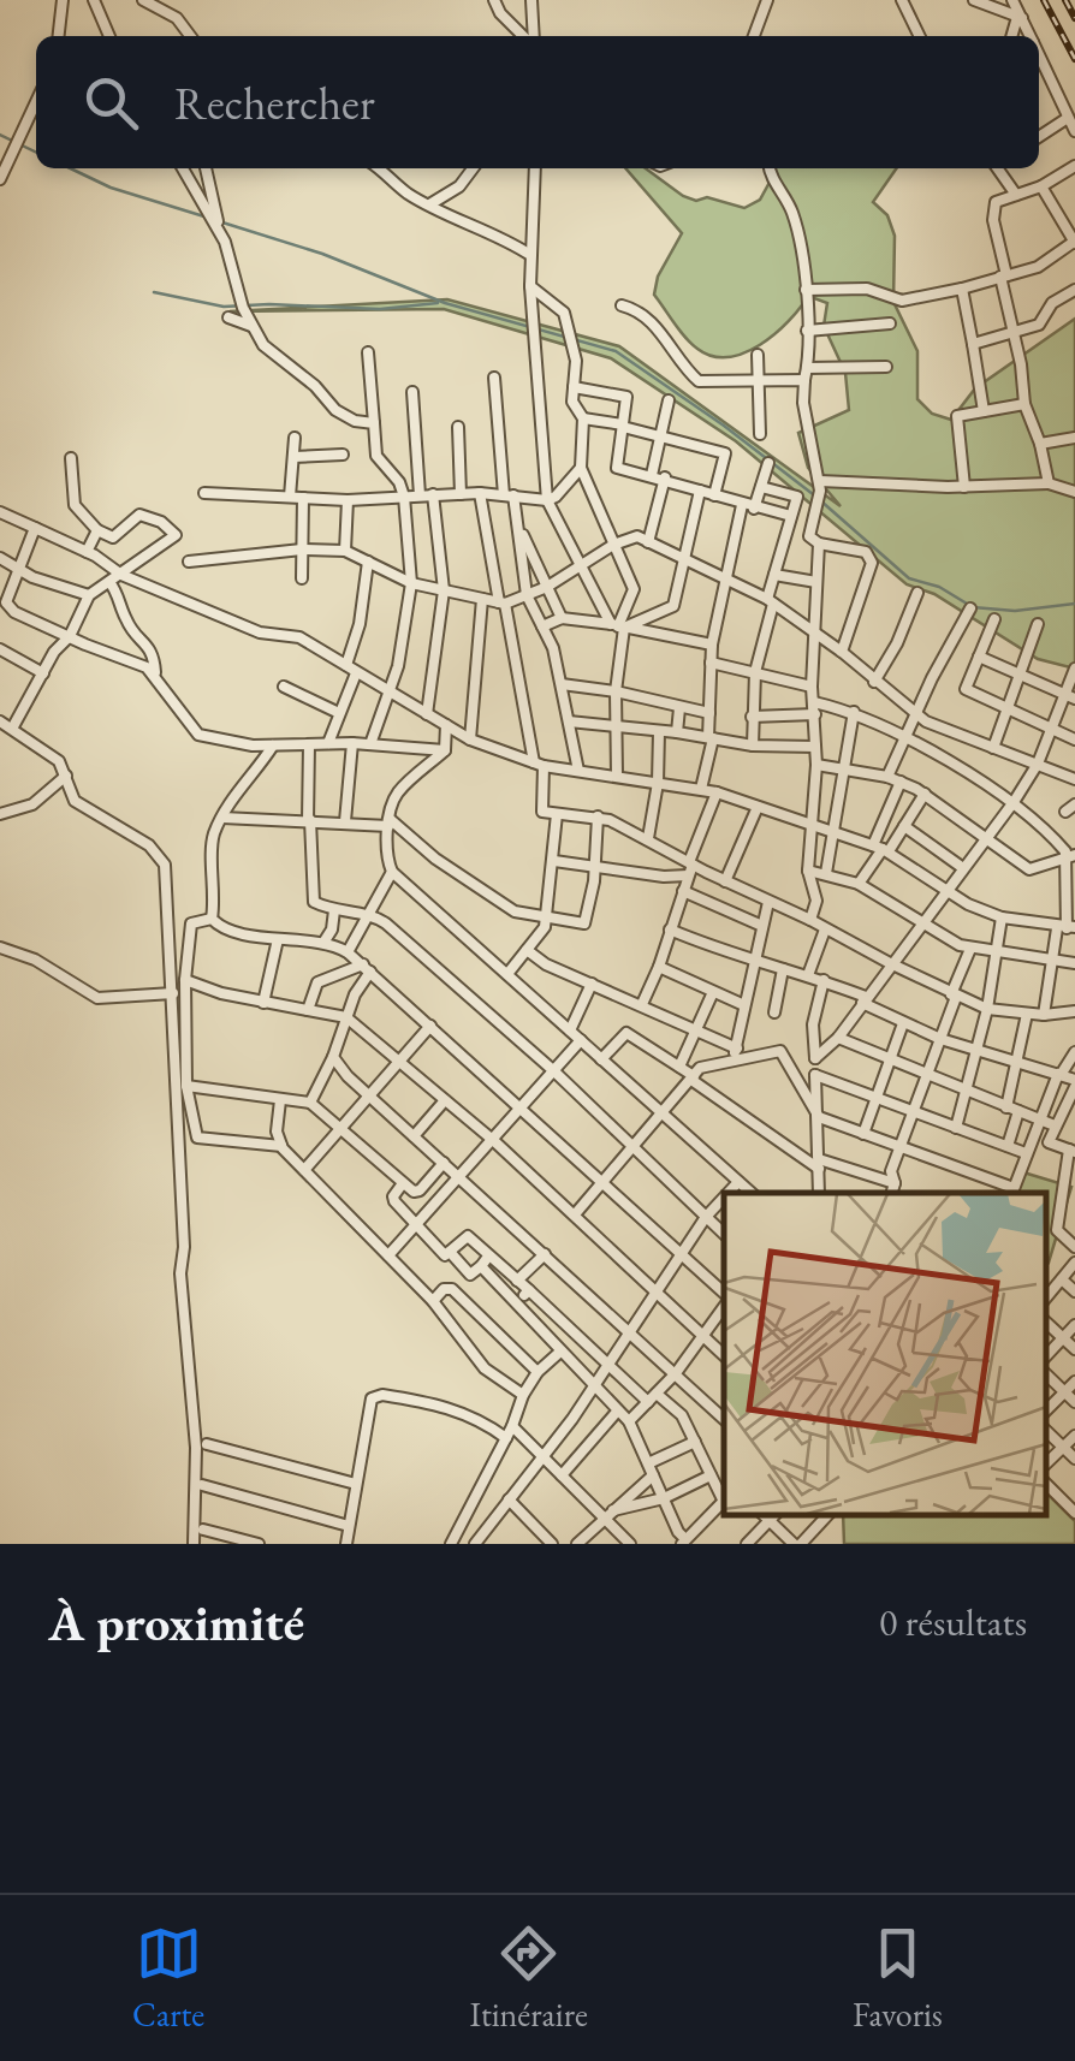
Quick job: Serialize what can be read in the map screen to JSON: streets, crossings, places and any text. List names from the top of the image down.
{
  "page": {
    "search": "Rechercher",
    "heading": ["À proximité", "0 résultats"],
    "nav": ["Carte", "Itinéraire", "Favoris"]
  }
}
